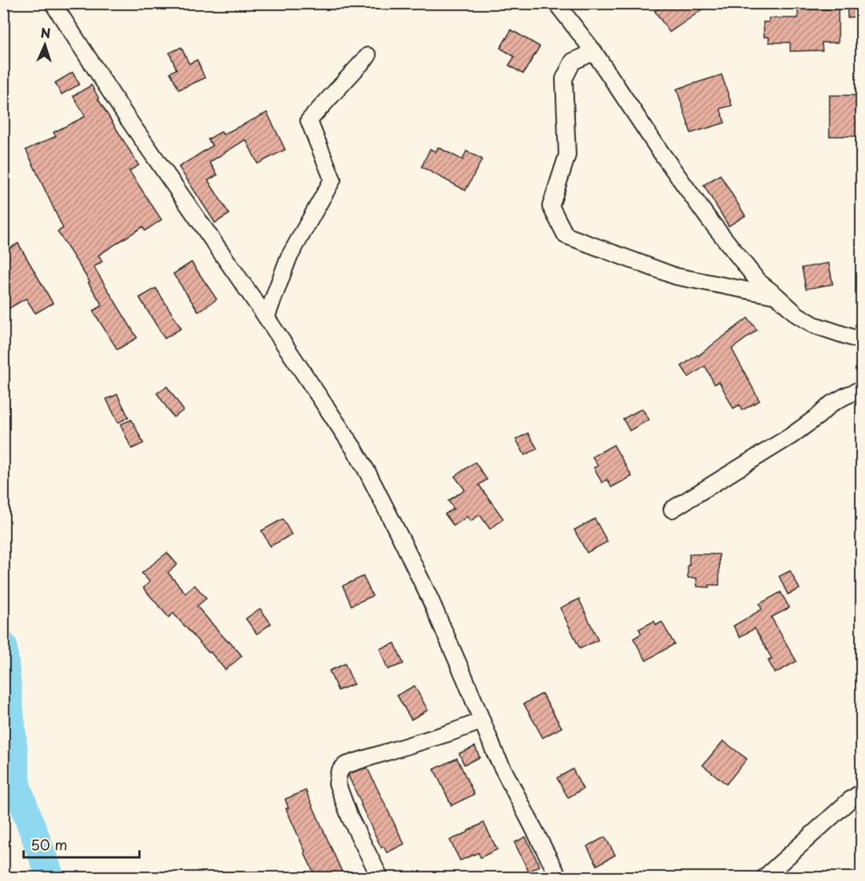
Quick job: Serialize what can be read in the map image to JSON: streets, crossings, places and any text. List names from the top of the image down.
{
  "scale_bar": "50 m",
  "north": "top"
}
